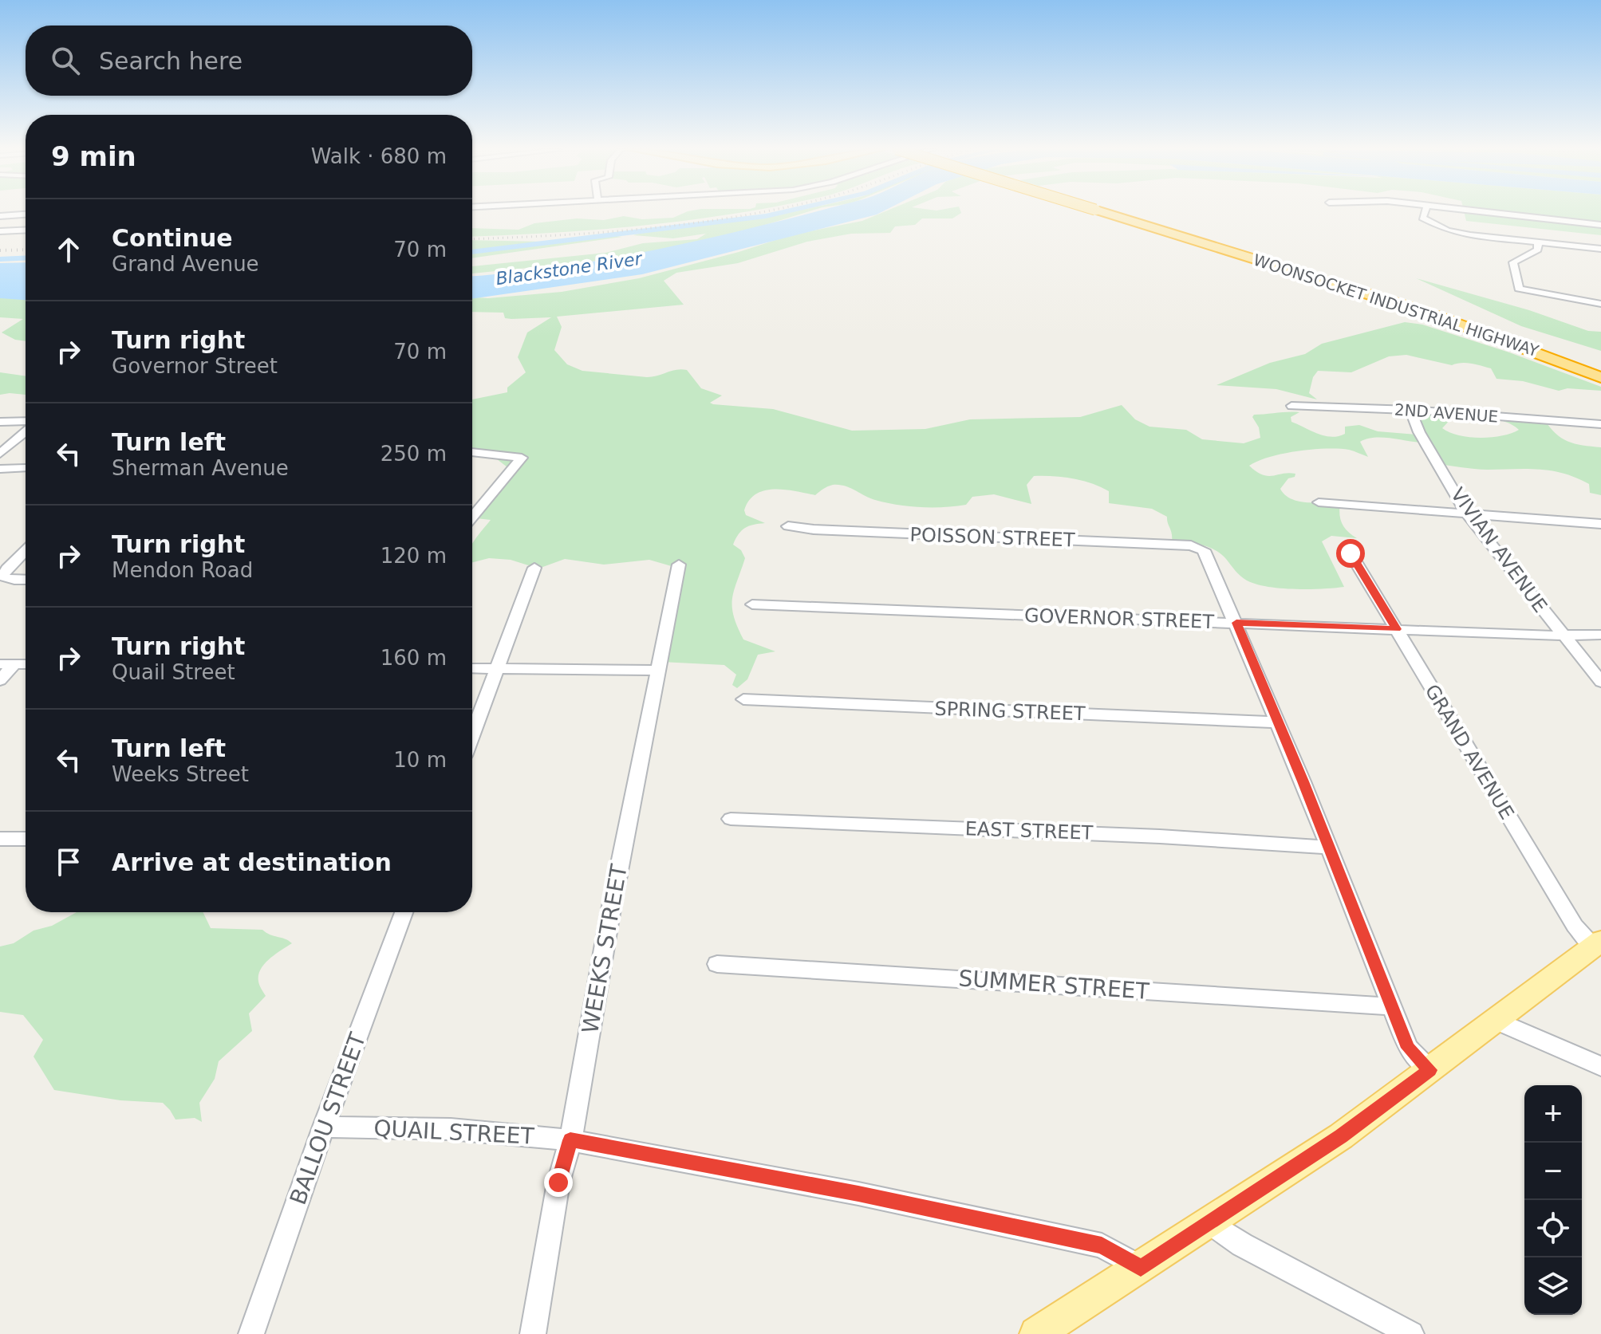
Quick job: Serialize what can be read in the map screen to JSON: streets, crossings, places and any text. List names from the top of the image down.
{
  "streets": {
    "highway": ["WOONSOCKET INDUSTRIAL HIGHWAY"],
    "street": [
      "2ND AVENUE",
      "POISSON STREET",
      "VIVIAN AVENUE",
      "GOVERNOR STREET",
      "SPRING STREET",
      "GRAND AVENUE",
      "EAST STREET",
      "WEEKS STREET",
      "SUMMER STREET",
      "BALLOU STREET",
      "QUAIL STREET"
    ]
  },
  "crossings": [
    ["2ND AVENUE", "VIVIAN AVENUE"],
    ["POISSON STREET", "GOVERNOR STREET"],
    ["VIVIAN AVENUE", "GOVERNOR STREET"],
    ["GOVERNOR STREET", "GRAND AVENUE"],
    ["WEEKS STREET", "QUAIL STREET"],
    ["BALLOU STREET", "QUAIL STREET"]
  ],
  "water": ["Blackstone River"],
  "page": {
    "search": "Search here",
    "heading": ["9 min", "Walk · 680 m"],
    "list": [
      ["Continue", "Grand Avenue", "70 m"],
      ["Turn right", "Governor Street", "70 m"],
      ["Turn left", "Sherman Avenue", "250 m"],
      ["Turn right", "Mendon Road", "120 m"],
      ["Turn right", "Quail Street", "160 m"],
      ["Turn left", "Weeks Street", "10 m"],
      "Arrive at destination"
    ],
    "map_buttons": ["+", "−"]
  }
}
